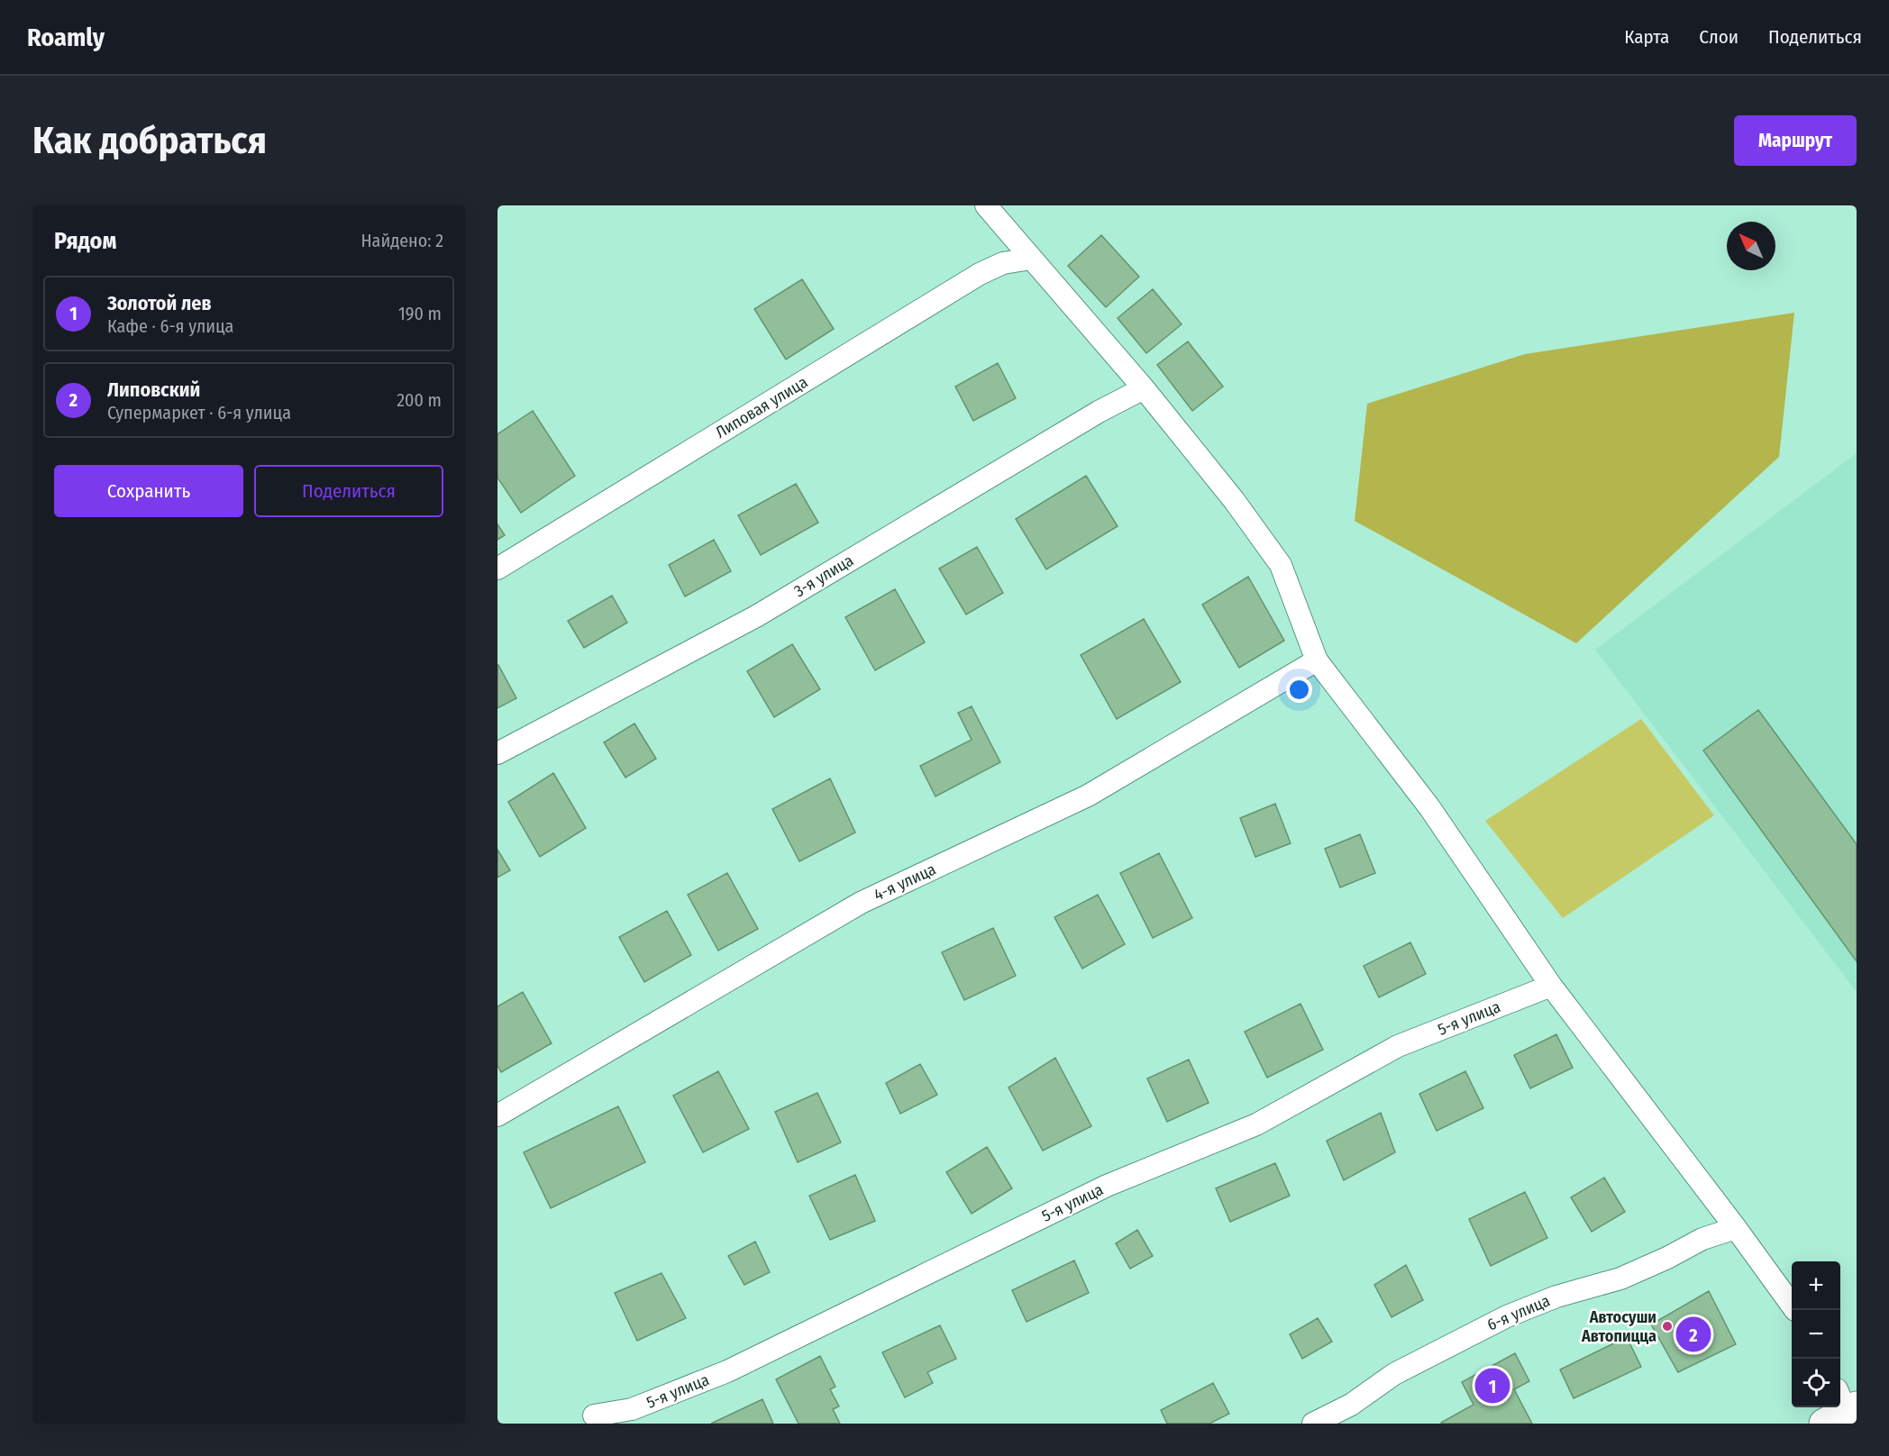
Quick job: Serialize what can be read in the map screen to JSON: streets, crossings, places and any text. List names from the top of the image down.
{
  "streets": {
    "street": [
      "Липовая улица",
      "3-я улица",
      "4-я улица",
      "5-я улица",
      "6-я улица"
    ]
  },
  "places": ["Автосуши Автопицца"],
  "north": "top left",
  "page": {
    "header": "Roamly",
    "nav": ["Карта", "Слои", "Поделиться"],
    "buttons": [
      "Маршрут",
      ["Сохранить", "Поделиться"]
    ],
    "title": "Как добраться",
    "heading": ["Рядом", "Найдено: 2"],
    "list": [
      {
        "mark": "1",
        "name": "Золотой лев",
        "note": "Кафе · 6-я улица",
        "value": "190 m"
      },
      {
        "mark": "2",
        "name": "Липовский",
        "note": "Супермаркет · 6-я улица",
        "value": "200 m"
      }
    ],
    "map_buttons": ["+", "−"],
    "pins": ["2", "1"]
  }
}
